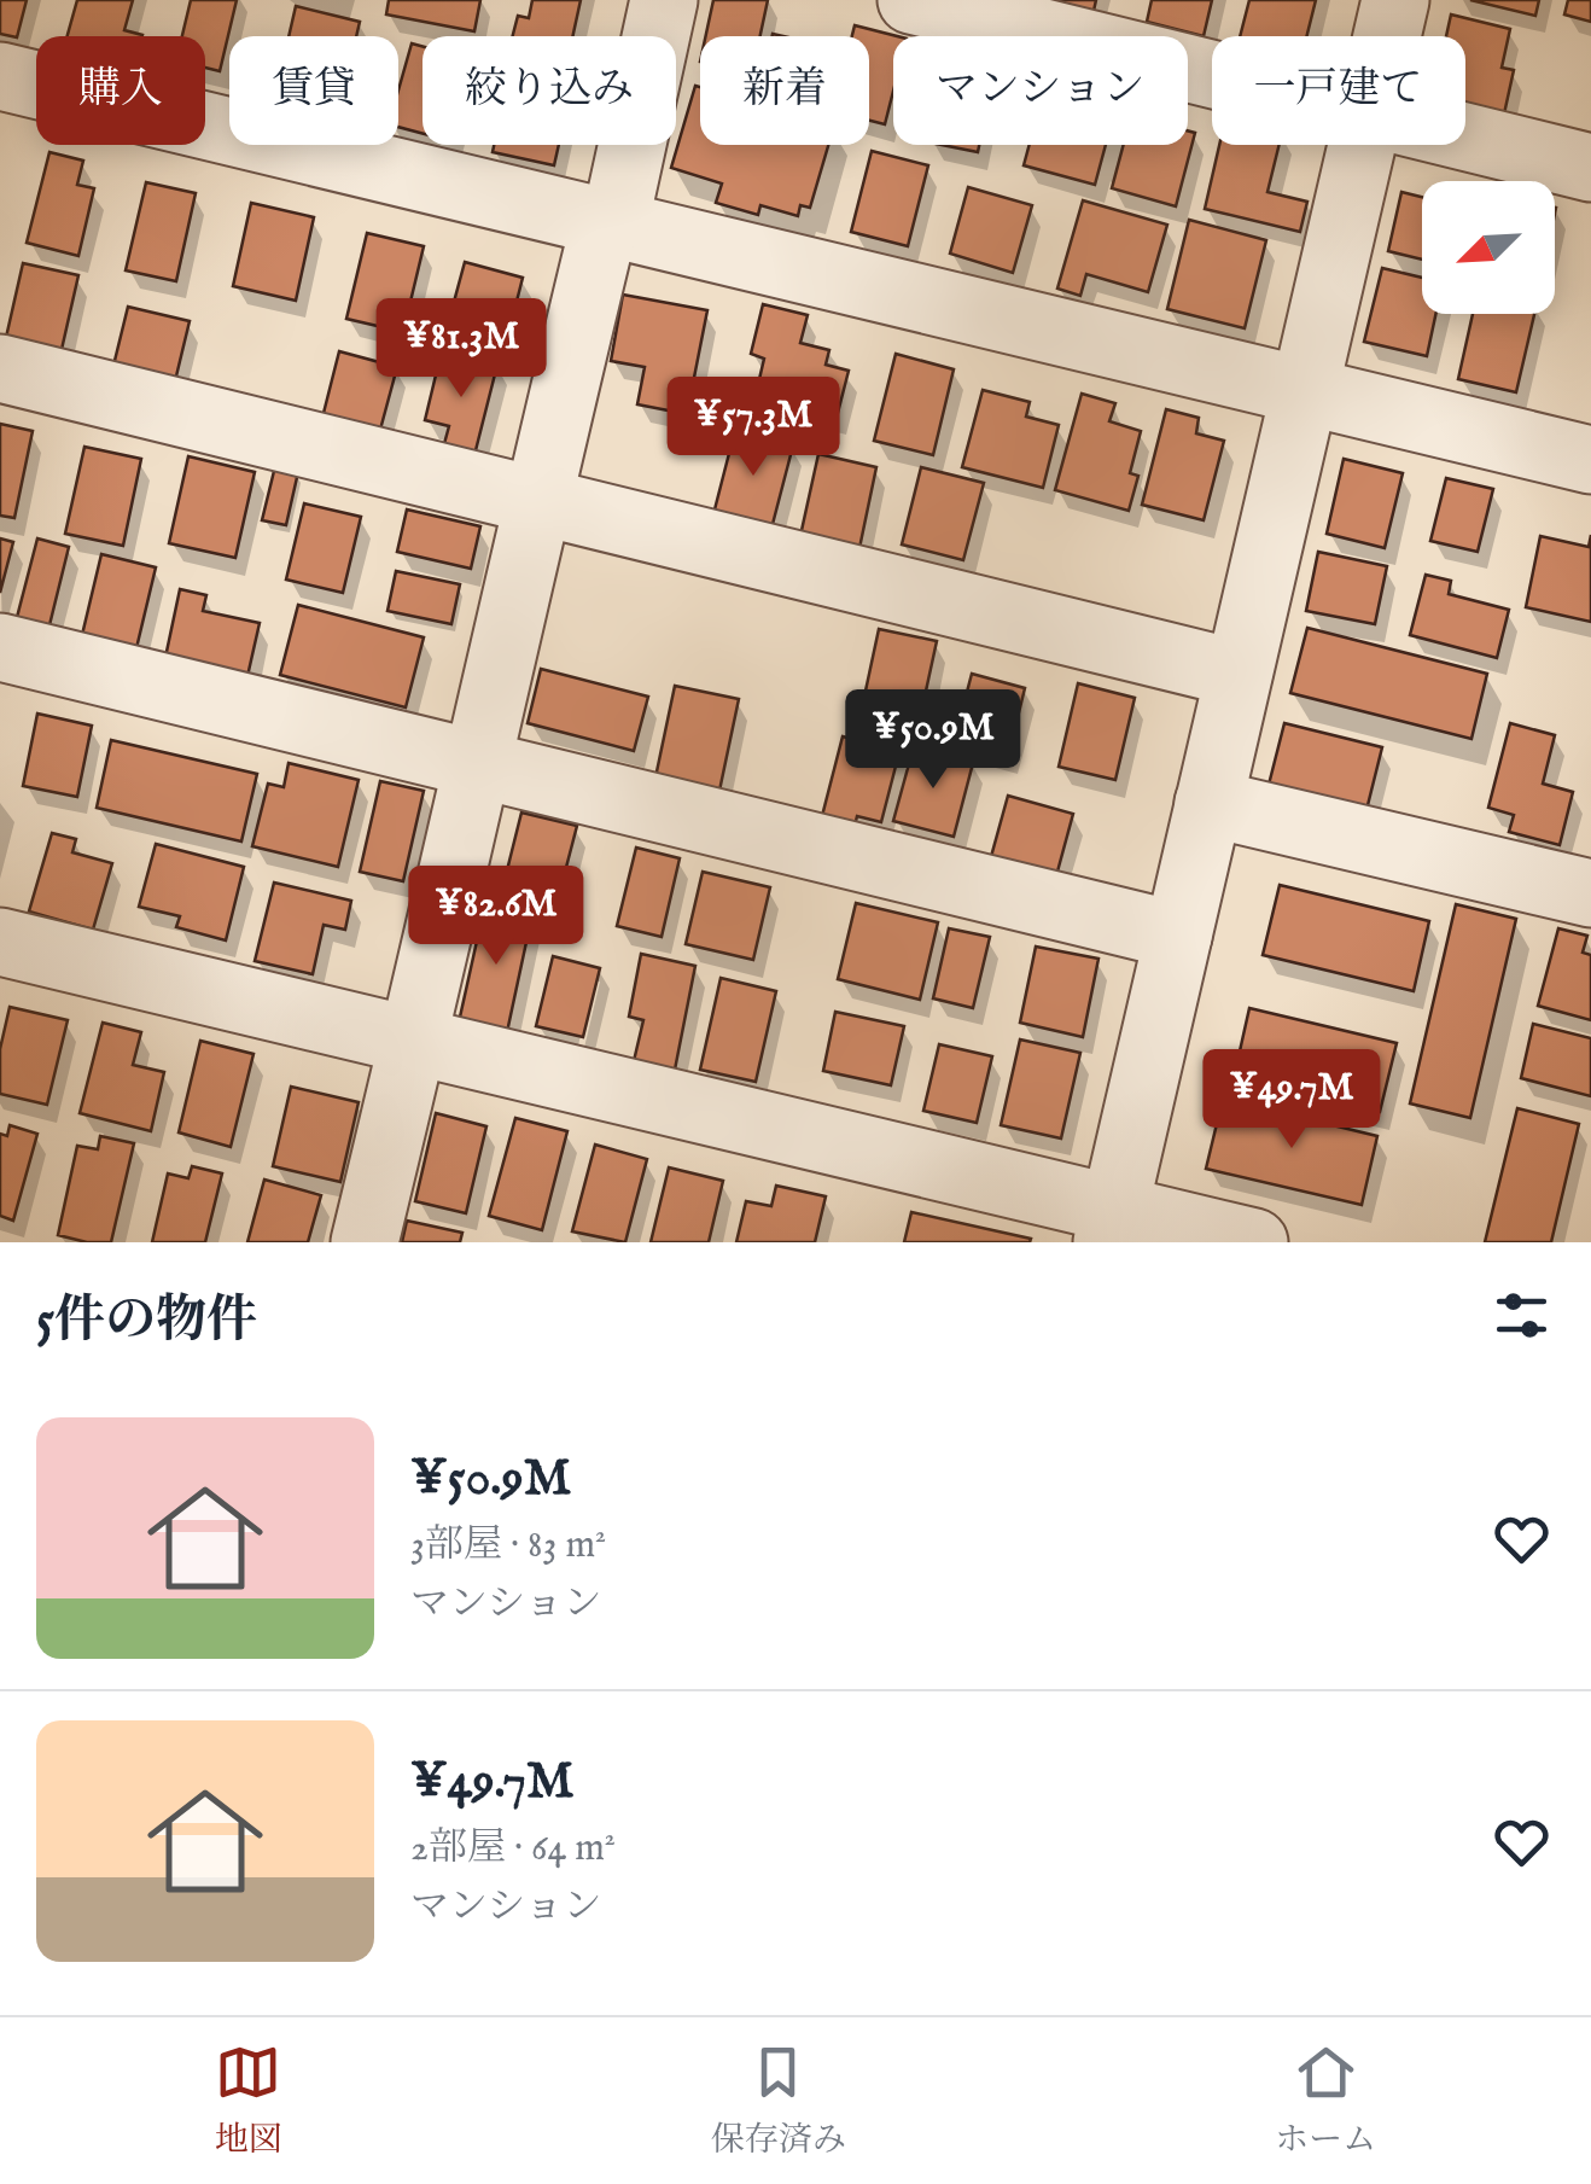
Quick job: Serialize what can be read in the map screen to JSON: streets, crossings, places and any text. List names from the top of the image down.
{
  "north": "bottom left",
  "page": {
    "chip": [
      "購入",
      "賃貸",
      "絞り込み",
      "新着",
      "マンション",
      "一戸建て"
    ],
    "price": [
      "¥81.3M",
      "¥57.3M",
      "¥50.9M",
      "¥82.6M",
      "¥49.7M"
    ],
    "heading": "5件の物件",
    "list": [
      {
        "name": "¥50.9M",
        "note": "3部屋 · 83 m² · マンション"
      },
      {
        "name": "¥49.7M",
        "note": "2部屋 · 64 m² · マンション"
      }
    ],
    "tabs": ["地図", "保存済み", "ホーム"]
  }
}
